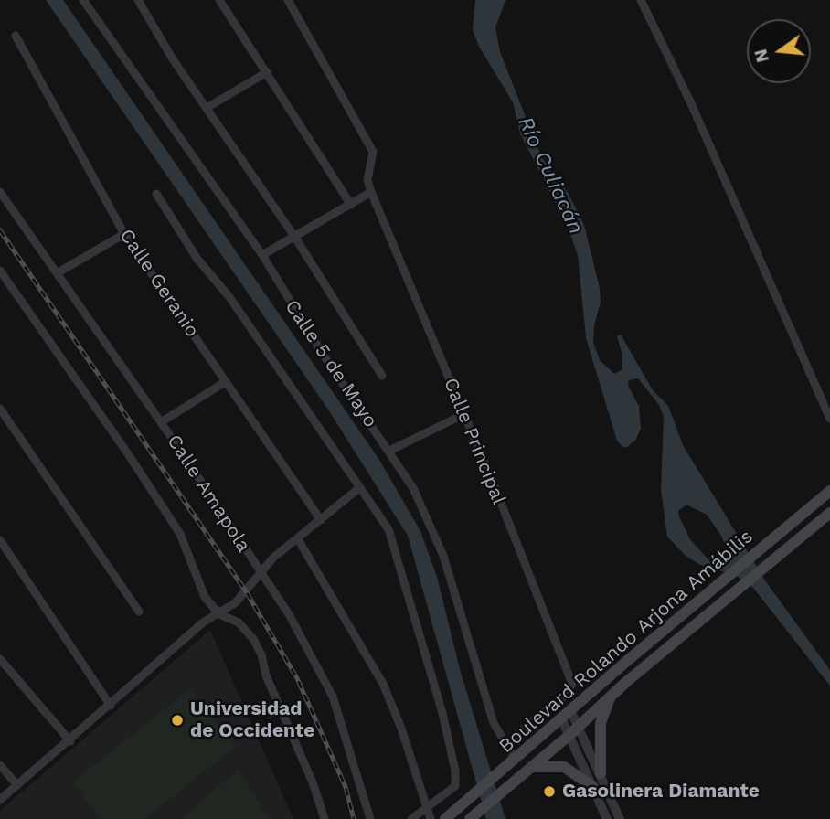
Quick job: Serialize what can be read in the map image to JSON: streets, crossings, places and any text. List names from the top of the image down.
{
  "streets": {
    "main road": ["Boulevard Rolando Arjona Amábilis"],
    "street": [
      "Calle Geranio",
      "Calle 5 de Mayo",
      "Calle Principal",
      "Calle Amapola"
    ]
  },
  "crossings": [
    ["Calle 5 de Mayo", "Calle Principal"],
    ["Calle 5 de Mayo", "Boulevard Rolando Arjona Amábilis"]
  ],
  "water": ["Río Culiacán"],
  "places": ["Universidad de Occidente", "Gasolinera Diamante"],
  "north": "left"
}
